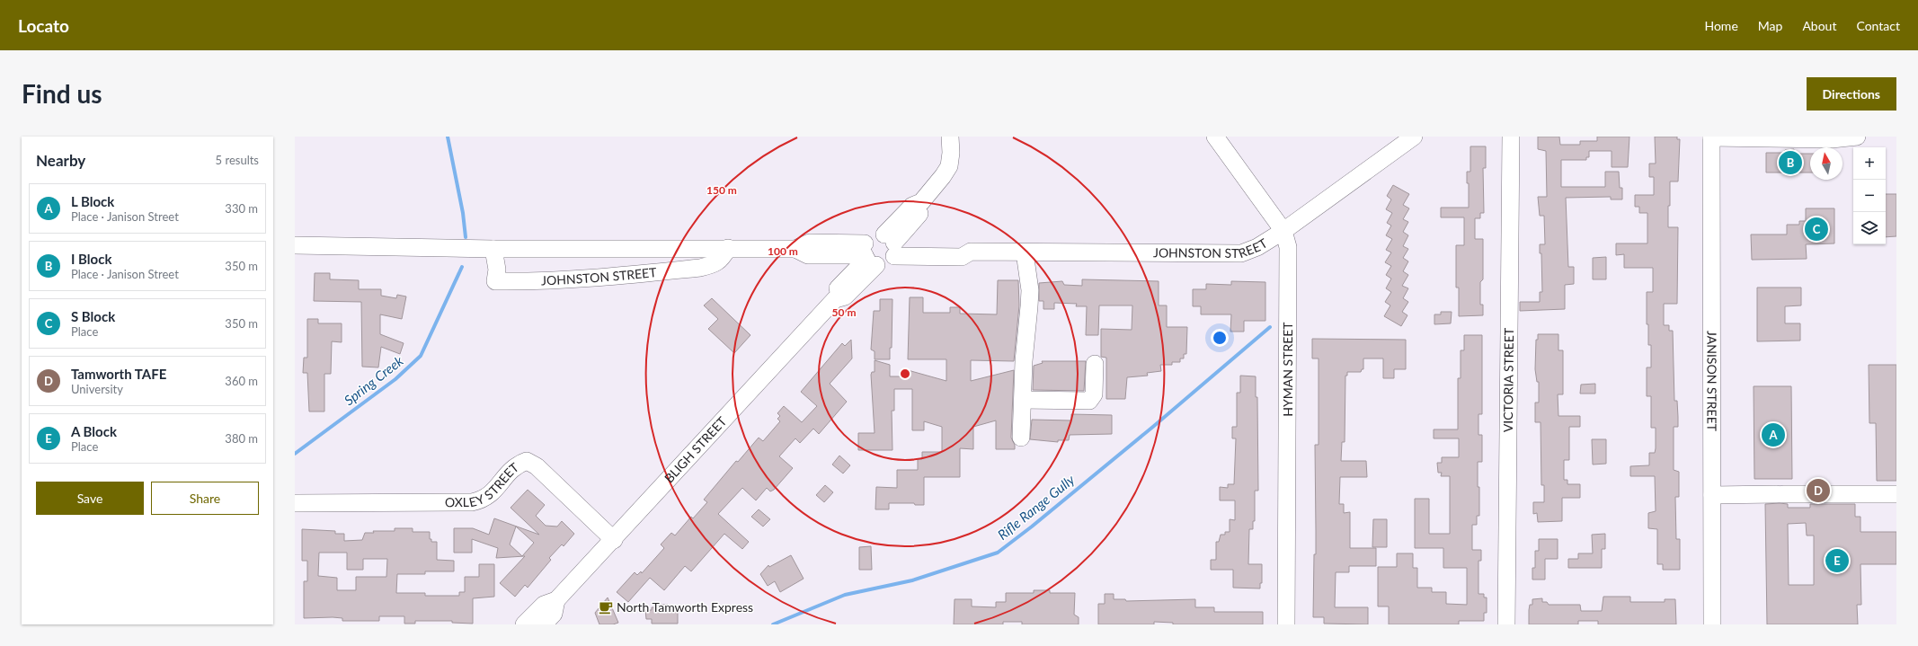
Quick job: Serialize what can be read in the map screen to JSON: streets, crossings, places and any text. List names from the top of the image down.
{
  "streets": {
    "street": [
      "JOHNSTON STREET",
      "HYMAN STREET",
      "VICTORIA STREET",
      "JANISON STREET",
      "BLIGH STREET",
      "OXLEY STREET"
    ]
  },
  "crossings": [
    ["JOHNSTON STREET", "HYMAN STREET"],
    ["JOHNSTON STREET", "BLIGH STREET"],
    ["BLIGH STREET", "OXLEY STREET"]
  ],
  "water": ["Spring Creek", "Rifle Range Gully"],
  "places": {
    "cafe": ["North Tamworth Express"]
  },
  "north": "top",
  "page": {
    "header": "Locato",
    "nav": [
      "Home",
      "Map",
      "About",
      "Contact"
    ],
    "buttons": [
      "Directions",
      ["Save", "Share"]
    ],
    "title": "Find us",
    "heading": ["Nearby", "5 results"],
    "map_buttons": ["+", "−"],
    "pins": [
      "B",
      "C",
      "A",
      "D",
      "E"
    ],
    "list": [
      {
        "mark": "A",
        "name": "L Block",
        "note": "Place · Janison Street",
        "value": "330 m"
      },
      {
        "mark": "B",
        "name": "I Block",
        "note": "Place · Janison Street",
        "value": "350 m"
      },
      {
        "mark": "C",
        "name": "S Block",
        "note": "Place",
        "value": "350 m"
      },
      {
        "mark": "D",
        "name": "Tamworth TAFE",
        "note": "University",
        "value": "360 m"
      },
      {
        "mark": "E",
        "name": "A Block",
        "note": "Place",
        "value": "380 m"
      }
    ]
  },
  "rings": ["150 m", "100 m", "50 m"]
}
